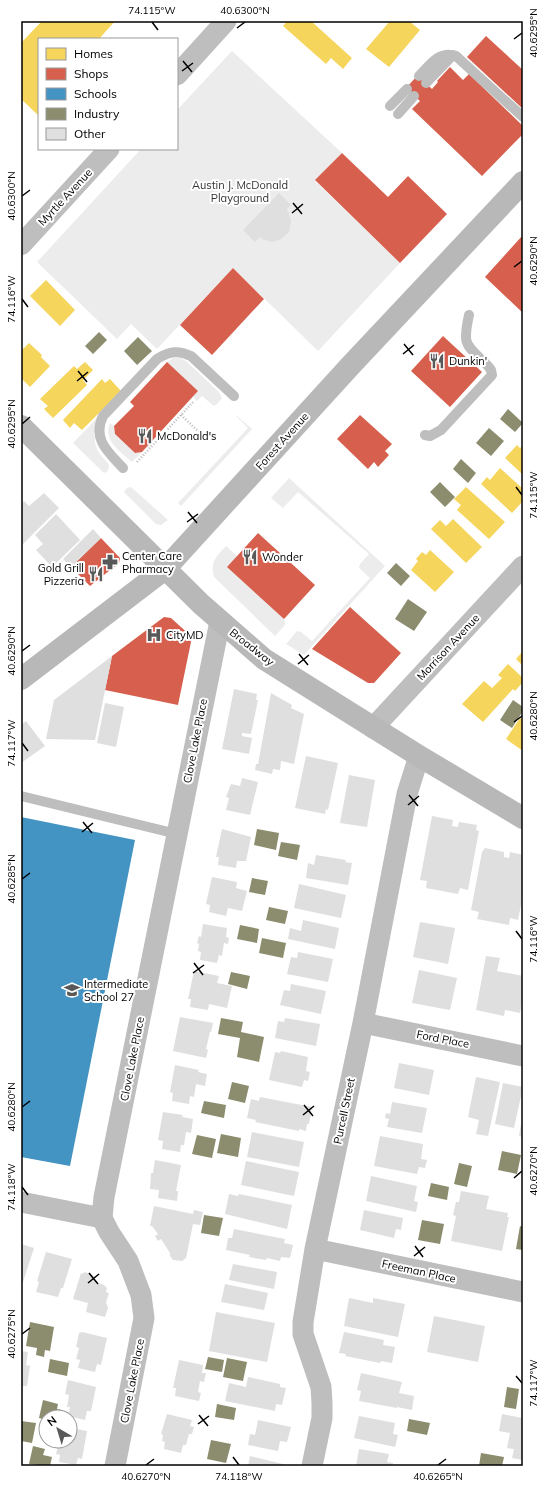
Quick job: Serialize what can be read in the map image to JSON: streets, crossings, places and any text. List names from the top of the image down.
{
  "streets": {
    "main road": ["Forest Avenue", "Broadway"],
    "street": [
      "Myrtle Avenue",
      "Morrison Avenue",
      "Clove Lake Place",
      "Ford Place",
      "Purcell Street",
      "Freeman Place"
    ]
  },
  "crossings": [
    ["Forest Avenue", "Broadway"],
    ["Broadway", "Morrison Avenue"],
    ["Broadway", "Clove Lake Place"],
    ["Broadway", "Purcell Street"],
    ["Ford Place", "Purcell Street"],
    ["Purcell Street", "Freeman Place"]
  ],
  "parks": ["Austin J. McDonald Playground"],
  "places": {
    "restaurant": [
      "Dunkin'",
      "McDonald's",
      "Wonder",
      "Gold Grill Pizzeria"
    ],
    "pharmacy": ["Center Care Pharmacy"],
    "hospital": ["CityMD"],
    "school or university": ["Intermediate School 27"]
  },
  "legend": [
    "Homes",
    "Shops",
    "Schools",
    "Industry",
    "Other"
  ],
  "north": "top left",
  "coordinates": [
    "74.115°W",
    "40.6300°N",
    "40.6295°N",
    "40.6290°N",
    "74.116°W",
    "40.6280°N",
    "74.117°W",
    "40.6285°N",
    "40.6270°N",
    "74.118°W",
    "40.6275°N",
    "40.6265°N"
  ]
}
